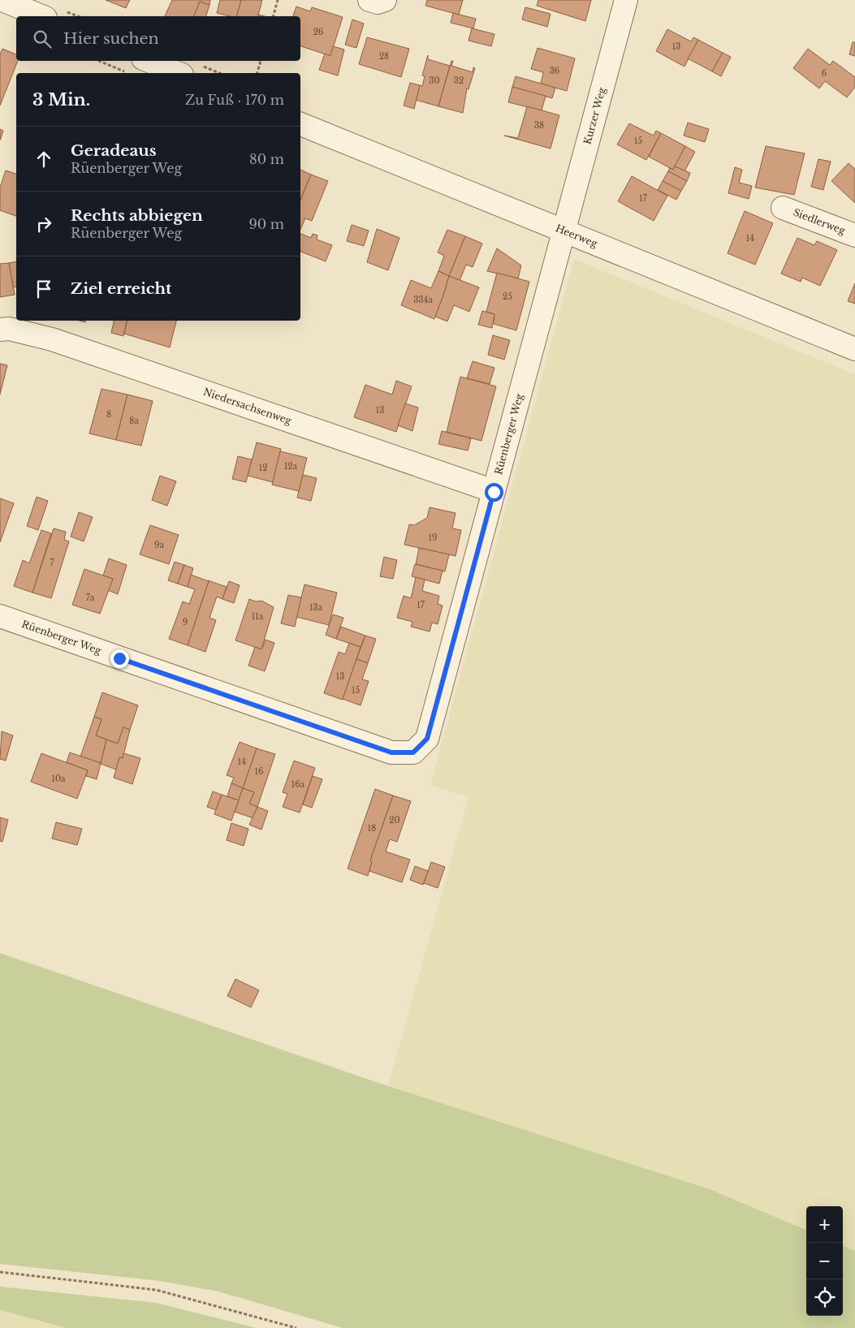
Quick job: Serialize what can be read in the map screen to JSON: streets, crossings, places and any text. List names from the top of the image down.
{
  "streets": {
    "street": [
      "Kurzer Weg",
      "Siedlerweg",
      "Heerweg",
      "Niedersachsenweg",
      "Rüenberger Weg"
    ]
  },
  "crossings": [
    ["Kurzer Weg", "Heerweg"],
    ["Kurzer Weg", "Rüenberger Weg"],
    ["Heerweg", "Rüenberger Weg"],
    ["Niedersachsenweg", "Rüenberger Weg"]
  ],
  "house_numbers": [
    "26",
    "13",
    "28",
    "36",
    "6",
    "30",
    "32",
    "38",
    "15",
    "17",
    "14",
    "25",
    "334a",
    "13",
    "8",
    "8a",
    "12a",
    "12",
    "19",
    "9a",
    "7",
    "7a",
    "17",
    "13a",
    "11a",
    "9",
    "13",
    "15",
    "14",
    "16",
    "10a",
    "16a",
    "20",
    "18"
  ],
  "page": {
    "search": "Hier suchen",
    "heading": ["3 Min.", "Zu Fuß · 170 m"],
    "list": [
      ["Geradeaus", "Rüenberger Weg", "80 m"],
      ["Rechts abbiegen", "Rüenberger Weg", "90 m"],
      "Ziel erreicht"
    ],
    "map_buttons": ["+", "−"]
  }
}
